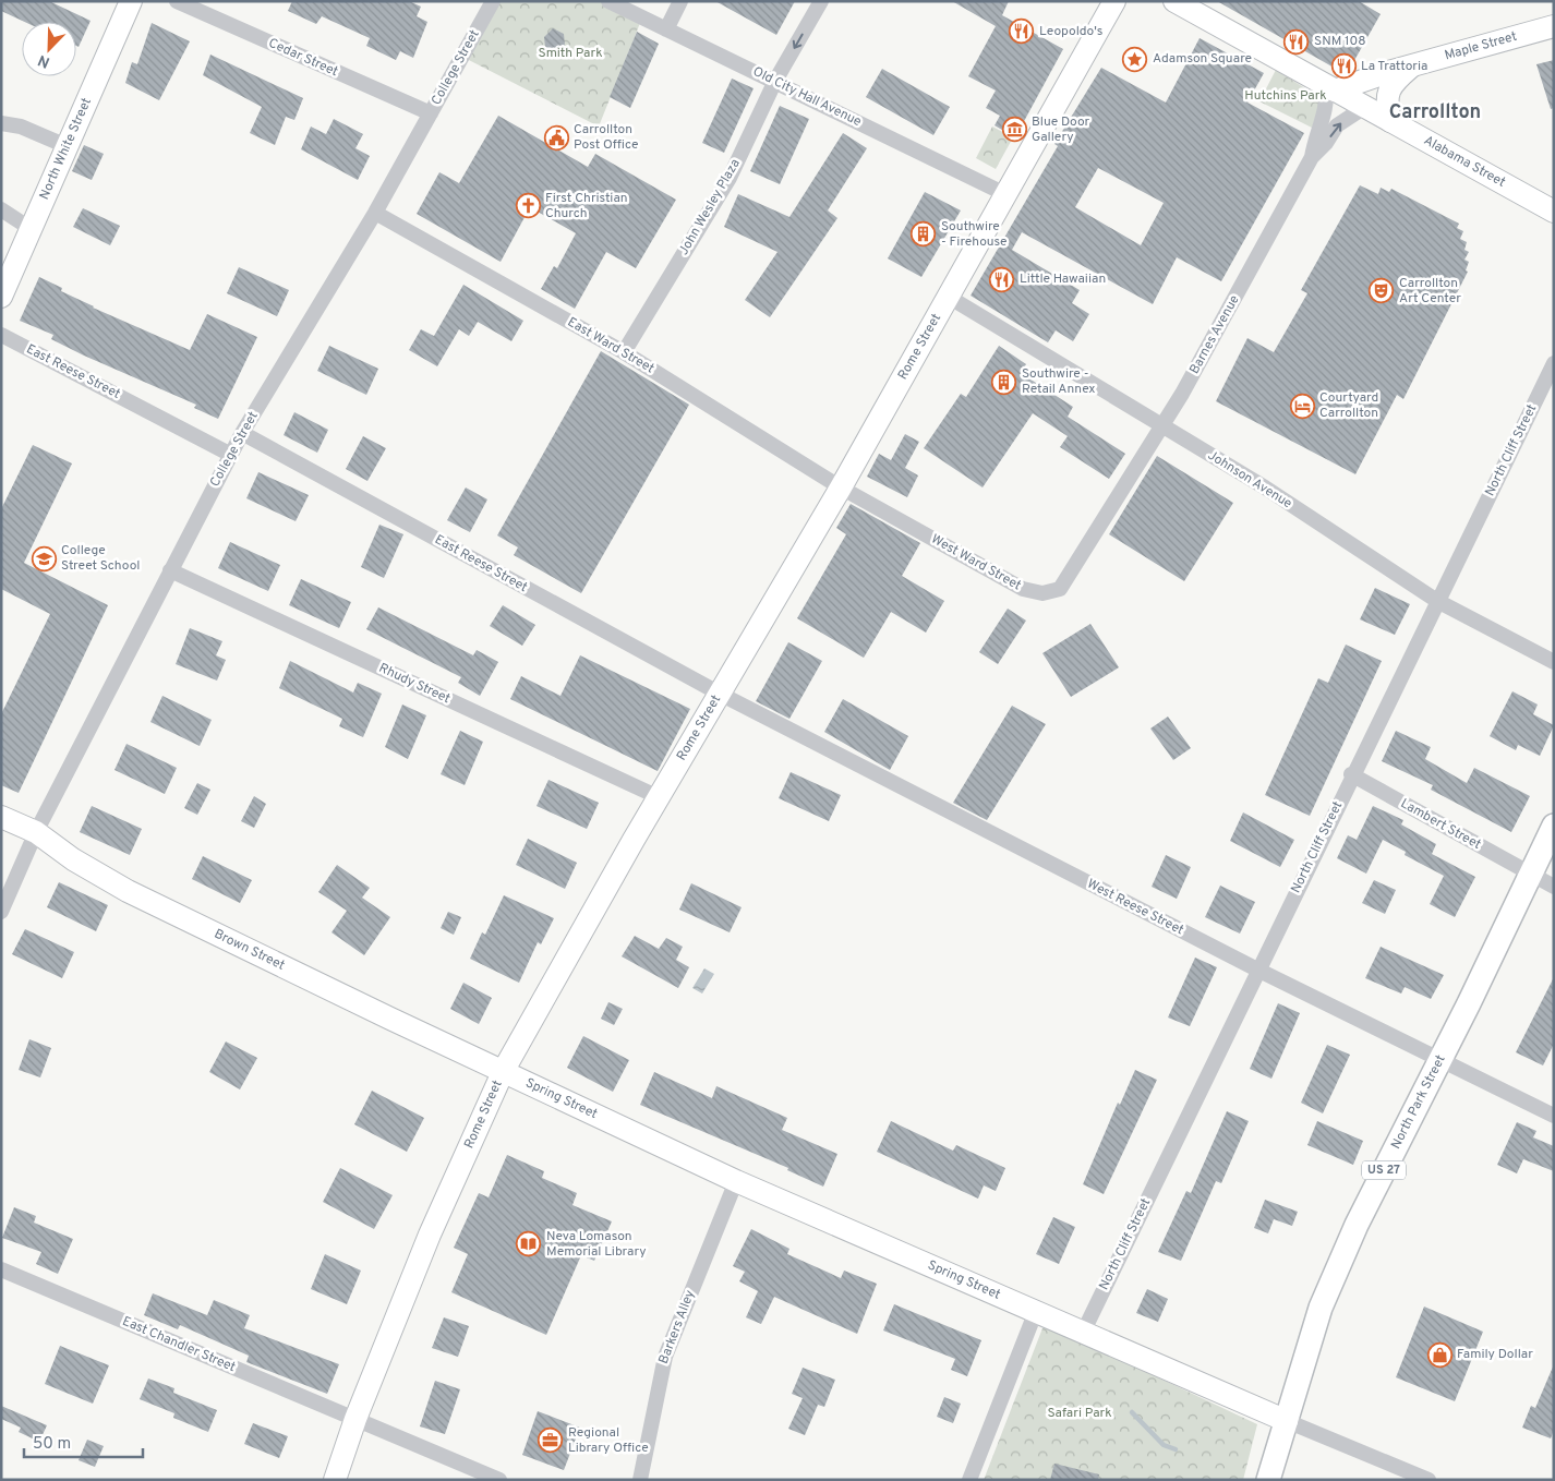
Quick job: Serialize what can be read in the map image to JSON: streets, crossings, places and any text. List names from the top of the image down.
{
  "streets": {
    "main road": ["North Park Street", "US 27"],
    "street": [
      "Maple Street",
      "Cedar Street",
      "College Street",
      "Old City Hall Avenue",
      "North White Street",
      "Alabama Street",
      "John Wesley Plaza",
      "Barnes Avenue",
      "East Ward Street",
      "Rome Street",
      "East Reese Street",
      "North Cliff Street",
      "Johnson Avenue",
      "West Ward Street",
      "Rhudy Street",
      "Lambert Street",
      "West Reese Street",
      "Brown Street",
      "Spring Street",
      "Barkers Alley",
      "East Chandler Street"
    ]
  },
  "crossings": [
    ["Maple Street", "Alabama Street"],
    ["Cedar Street", "College Street"],
    ["College Street", "East Ward Street"],
    ["College Street", "East Reese Street"],
    ["College Street", "Rhudy Street"],
    ["College Street", "Brown Street"],
    ["Old City Hall Avenue", "John Wesley Plaza"],
    ["Old City Hall Avenue", "Rome Street"],
    ["John Wesley Plaza", "East Ward Street"],
    ["Barnes Avenue", "Johnson Avenue"],
    ["Barnes Avenue", "West Ward Street"],
    ["East Ward Street", "Rome Street"],
    ["East Ward Street", "West Ward Street"],
    ["Rome Street", "East Reese Street"],
    ["Rome Street", "Johnson Avenue"],
    ["Rome Street", "West Ward Street"],
    ["Rome Street", "Rhudy Street"],
    ["Rome Street", "West Reese Street"],
    ["Rome Street", "Brown Street"],
    ["Rome Street", "Spring Street"],
    ["Rome Street", "East Chandler Street"],
    ["East Reese Street", "West Reese Street"],
    ["North Cliff Street", "Johnson Avenue"],
    ["North Cliff Street", "Lambert Street"],
    ["North Cliff Street", "West Reese Street"],
    ["North Cliff Street", "Spring Street"],
    ["Lambert Street", "North Park Street"],
    ["West Reese Street", "North Park Street"],
    ["Brown Street", "Spring Street"],
    ["Spring Street", "North Park Street"],
    ["Spring Street", "Barkers Alley"]
  ],
  "districts": ["Carrollton"],
  "parks": ["Smith Park", "Hutchins Park", "Safari Park"],
  "places": {
    "restaurant": [
      "Leopoldo's",
      "SNM 108",
      "La Trattoria",
      "Little Hawaiian"
    ],
    "place": ["Adamson Square"],
    "museum": ["Blue Door Gallery"],
    "public building": ["Carrollton Post Office"],
    "church": ["First Christian Church"],
    "building": ["Southwire - Firehouse", "Southwire - Retail Annex"],
    "theatre": ["Carrollton Art Center"],
    "hotel": ["Courtyard Carrollton"],
    "school or university": ["College Street School"],
    "library": ["Neva Lomason Memorial Library"],
    "shop": ["Family Dollar"],
    "office": ["Regional Library Office"]
  },
  "scale_bar": "50 m",
  "north": "bottom left"
}
